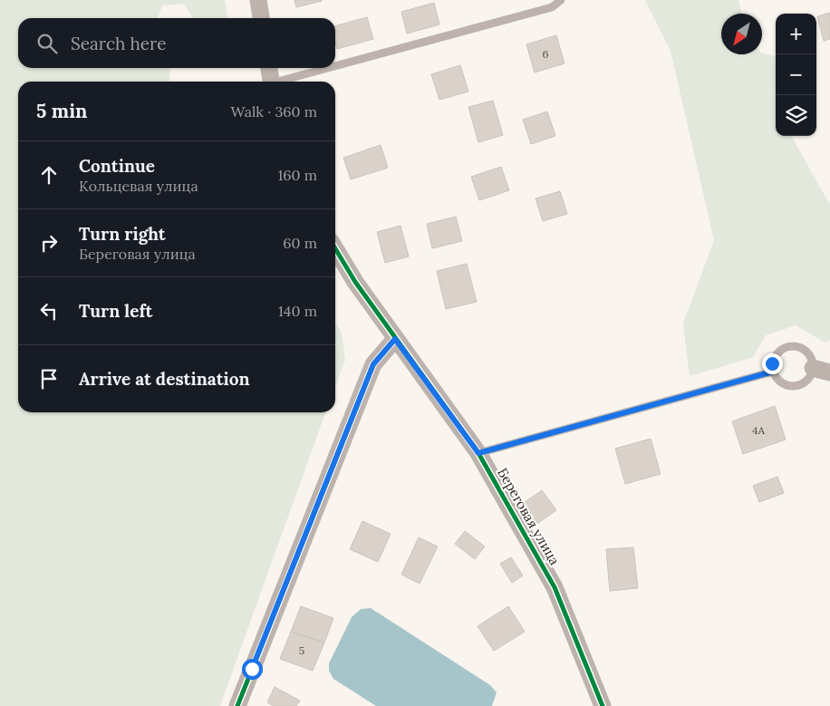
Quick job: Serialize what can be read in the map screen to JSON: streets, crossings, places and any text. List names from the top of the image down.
{
  "streets": {
    "street": ["Береговая улица"]
  },
  "house_numbers": ["6", "4А", "5"],
  "north": "bottom left",
  "page": {
    "map_buttons": ["+", "−"],
    "search": "Search here",
    "heading": ["5 min", "Walk · 360 m"],
    "list": [
      ["Continue", "Кольцевая улица", "160 m"],
      ["Turn right", "Береговая улица", "60 m"],
      ["Turn left", "140 m"],
      "Arrive at destination"
    ]
  }
}
